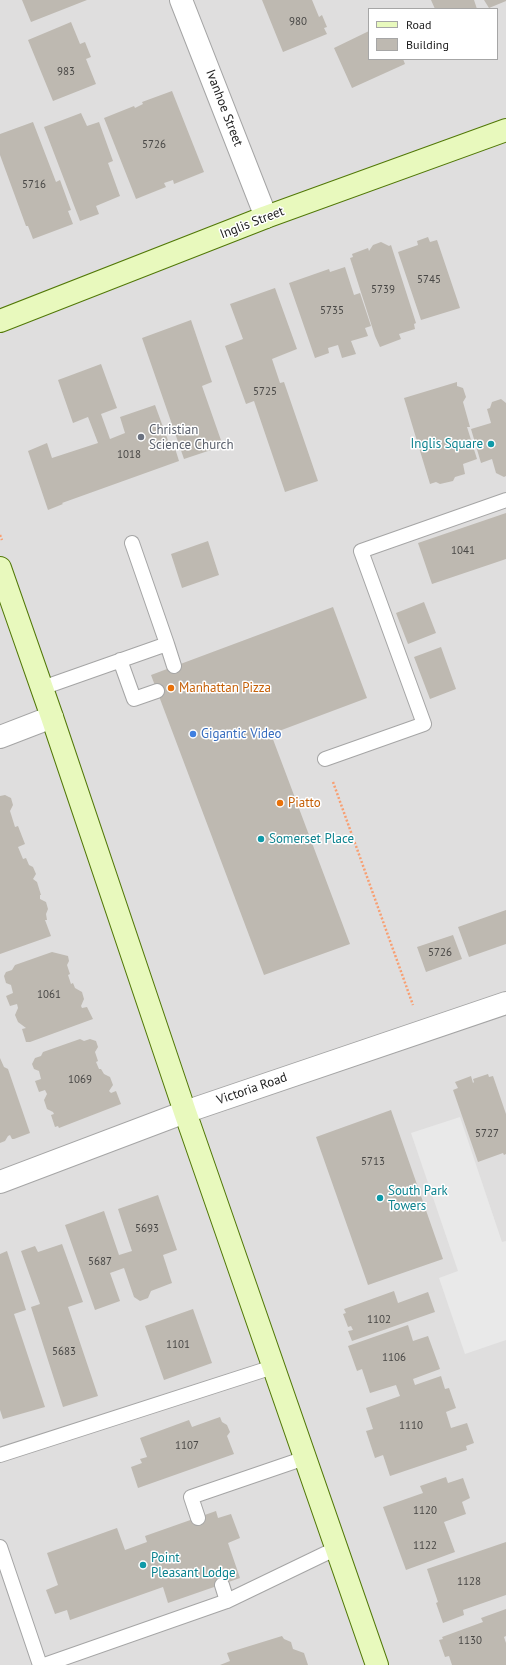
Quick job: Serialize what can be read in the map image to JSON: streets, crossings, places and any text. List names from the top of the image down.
{
  "streets": {
    "street": ["Ivanhoe Street", "Inglis Street", "Victoria Road"]
  },
  "crossings": [
    ["Ivanhoe Street", "Inglis Street"]
  ],
  "places": [
    "Christian Science Church",
    "Inglis Square",
    "Manhattan Pizza",
    "Gigantic Video",
    "Piatto",
    "Somerset Place",
    "South Park Towers",
    "Point Pleasant Lodge"
  ],
  "house_numbers": [
    "980",
    "983",
    "5726",
    "5716",
    "5745",
    "5739",
    "5735",
    "5725",
    "1018",
    "1041",
    "5726",
    "1061",
    "1069",
    "5727",
    "5713",
    "5693",
    "5687",
    "1102",
    "1101",
    "5683",
    "1106",
    "1110",
    "1107",
    "1120",
    "1122",
    "1128",
    "1130"
  ],
  "legend": ["Road", "Building"]
}
